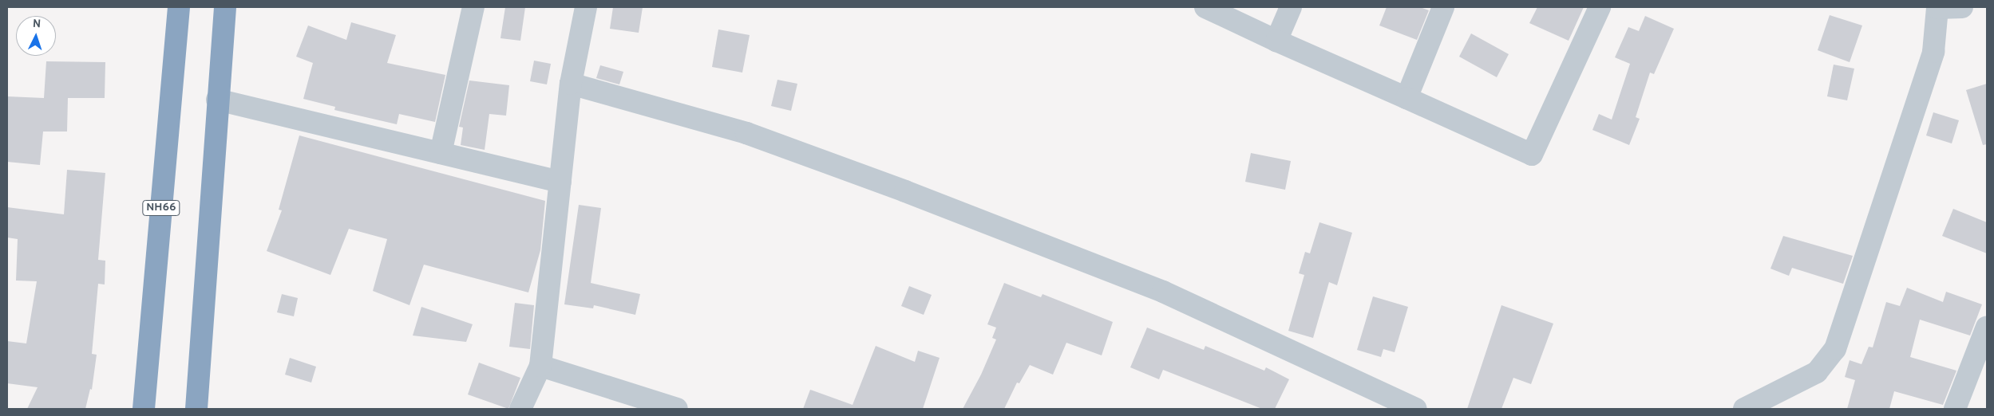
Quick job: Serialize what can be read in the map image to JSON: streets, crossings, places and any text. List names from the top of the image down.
{
  "streets": {
    "highway": ["NH66"]
  },
  "north": "top"
}
